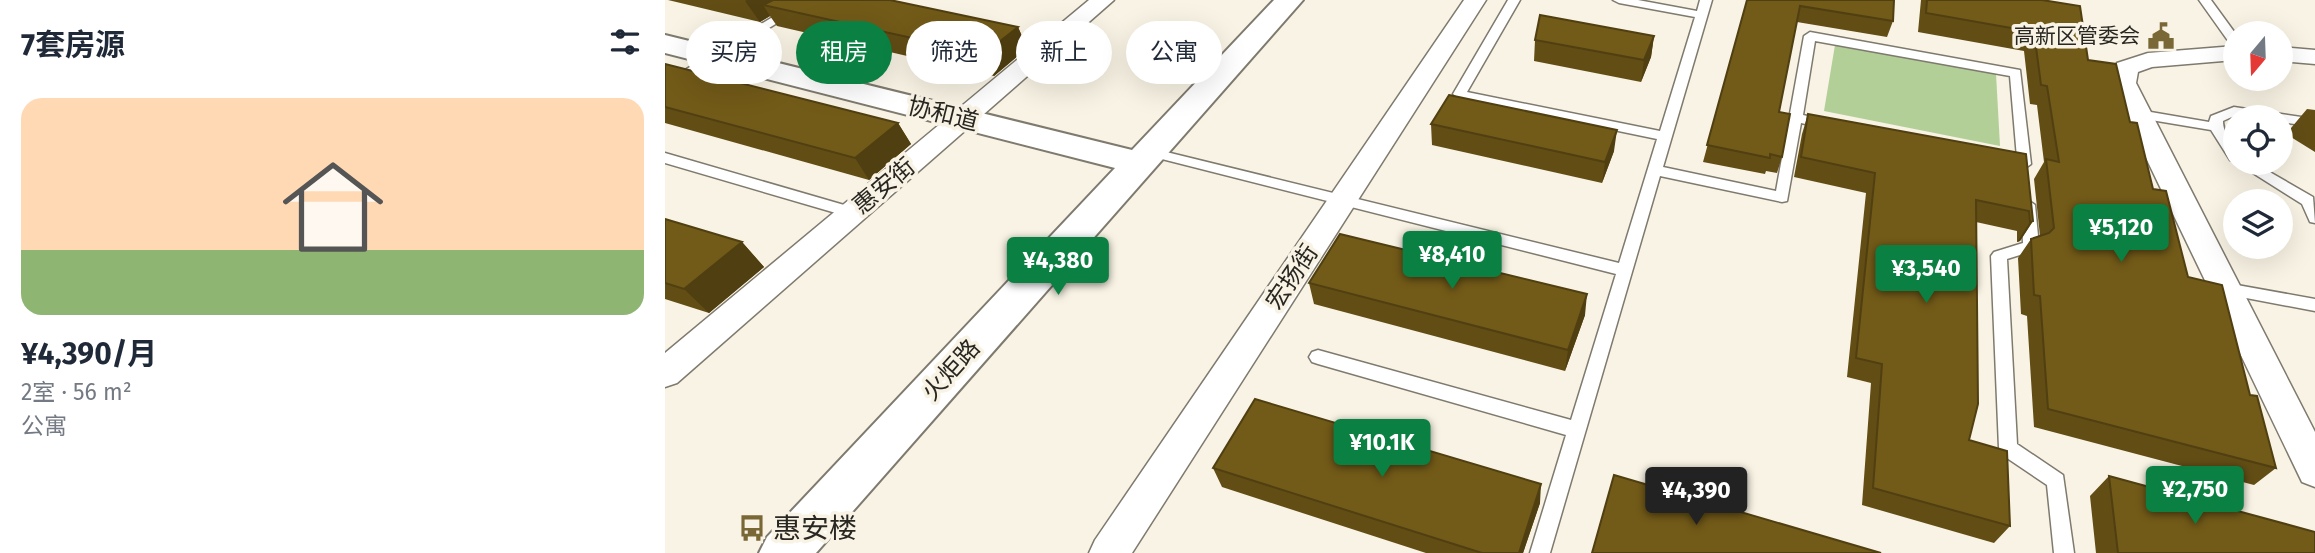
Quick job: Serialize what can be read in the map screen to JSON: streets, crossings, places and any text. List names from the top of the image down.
{
  "streets": {
    "street": [
      "协和道",
      "惠安街",
      "宏扬街",
      "火炬路"
    ]
  },
  "crossings": [
    ["协和道", "惠安街"],
    ["协和道", "火炬路"]
  ],
  "places": {
    "public building": ["高新区管委会"],
    "bus stop": ["惠安楼"]
  },
  "north": "bottom",
  "page": {
    "heading": "7套房源",
    "chip": [
      "买房",
      "租房",
      "筛选",
      "新上",
      "公寓"
    ],
    "list": [
      {
        "name": "¥4,390/月",
        "note": "2室 · 56 m² · 公寓"
      }
    ],
    "price": [
      "¥5,120",
      "¥8,410",
      "¥4,380",
      "¥3,540",
      "¥10.1K",
      "¥2,750",
      "¥4,390"
    ]
  }
}
